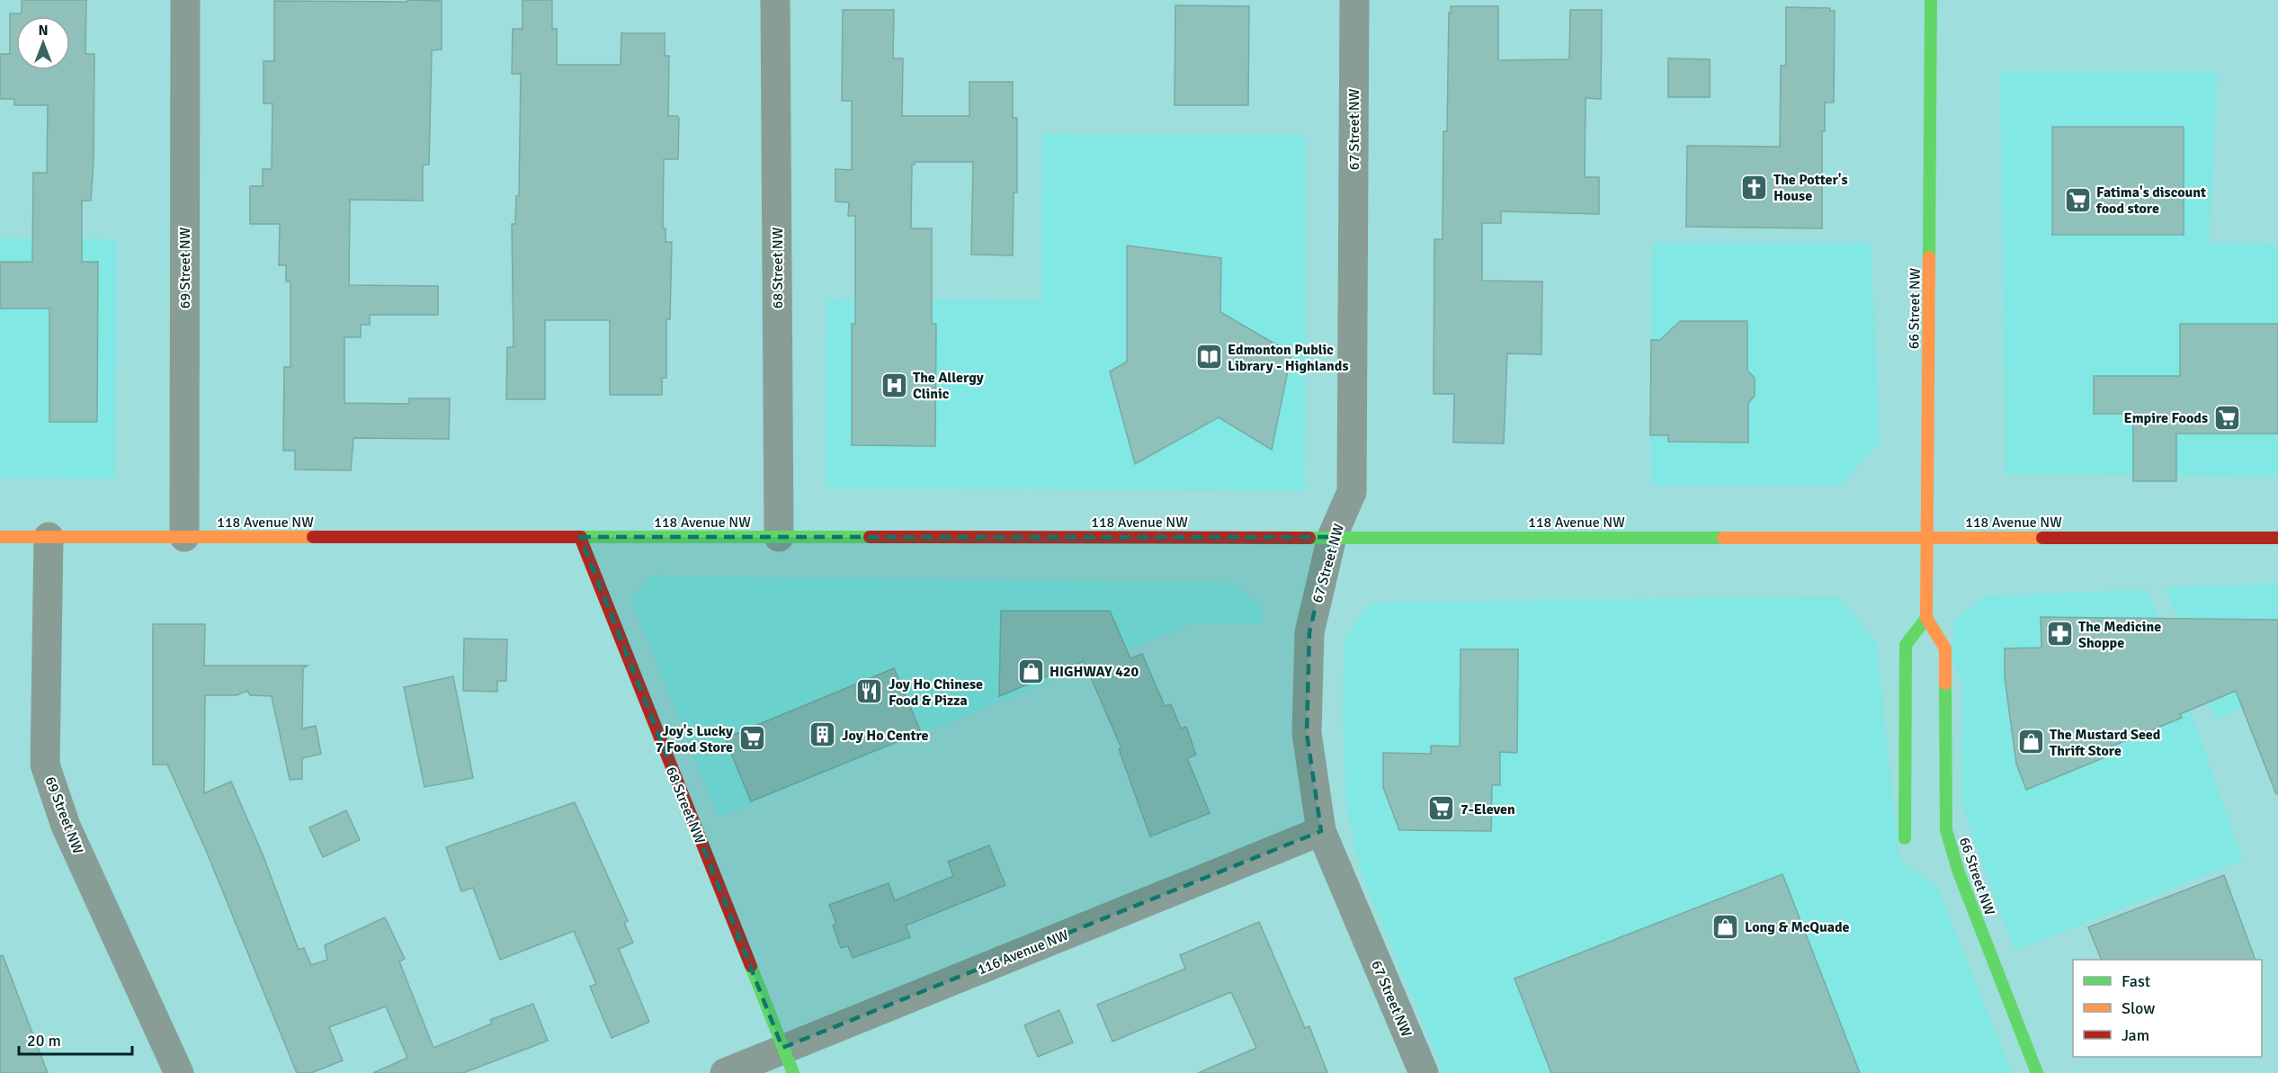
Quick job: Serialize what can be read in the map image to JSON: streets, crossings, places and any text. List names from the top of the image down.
{
  "streets": {
    "main road": ["68 Street NW", "66 Street NW", "118 Avenue NW"],
    "street": ["67 Street NW", "69 Street NW", "116 Avenue NW"]
  },
  "crossings": [
    ["67 Street NW", "118 Avenue NW"],
    ["67 Street NW", "116 Avenue NW"],
    ["69 Street NW", "118 Avenue NW"],
    ["68 Street NW", "118 Avenue NW"],
    ["68 Street NW", "116 Avenue NW"],
    ["66 Street NW", "118 Avenue NW"]
  ],
  "places": {
    "church": ["The Potter's House"],
    "supermarket": [
      "Fatima's discount food store",
      "Empire Foods",
      "Joy's Lucky 7 Food Store",
      "7-Eleven"
    ],
    "library": ["Edmonton Public Library - Highlands"],
    "hospital": ["The Allergy Clinic"],
    "pharmacy": ["The Medicine Shoppe"],
    "shop": ["HIGHWAY 420", "The Mustard Seed Thrift Store", "Long & McQuade"],
    "restaurant": ["Joy Ho Chinese Food & Pizza"],
    "building": ["Joy Ho Centre"]
  },
  "legend": ["Fast", "Slow", "Jam"],
  "scale_bar": "20 m",
  "north": "top"
}
